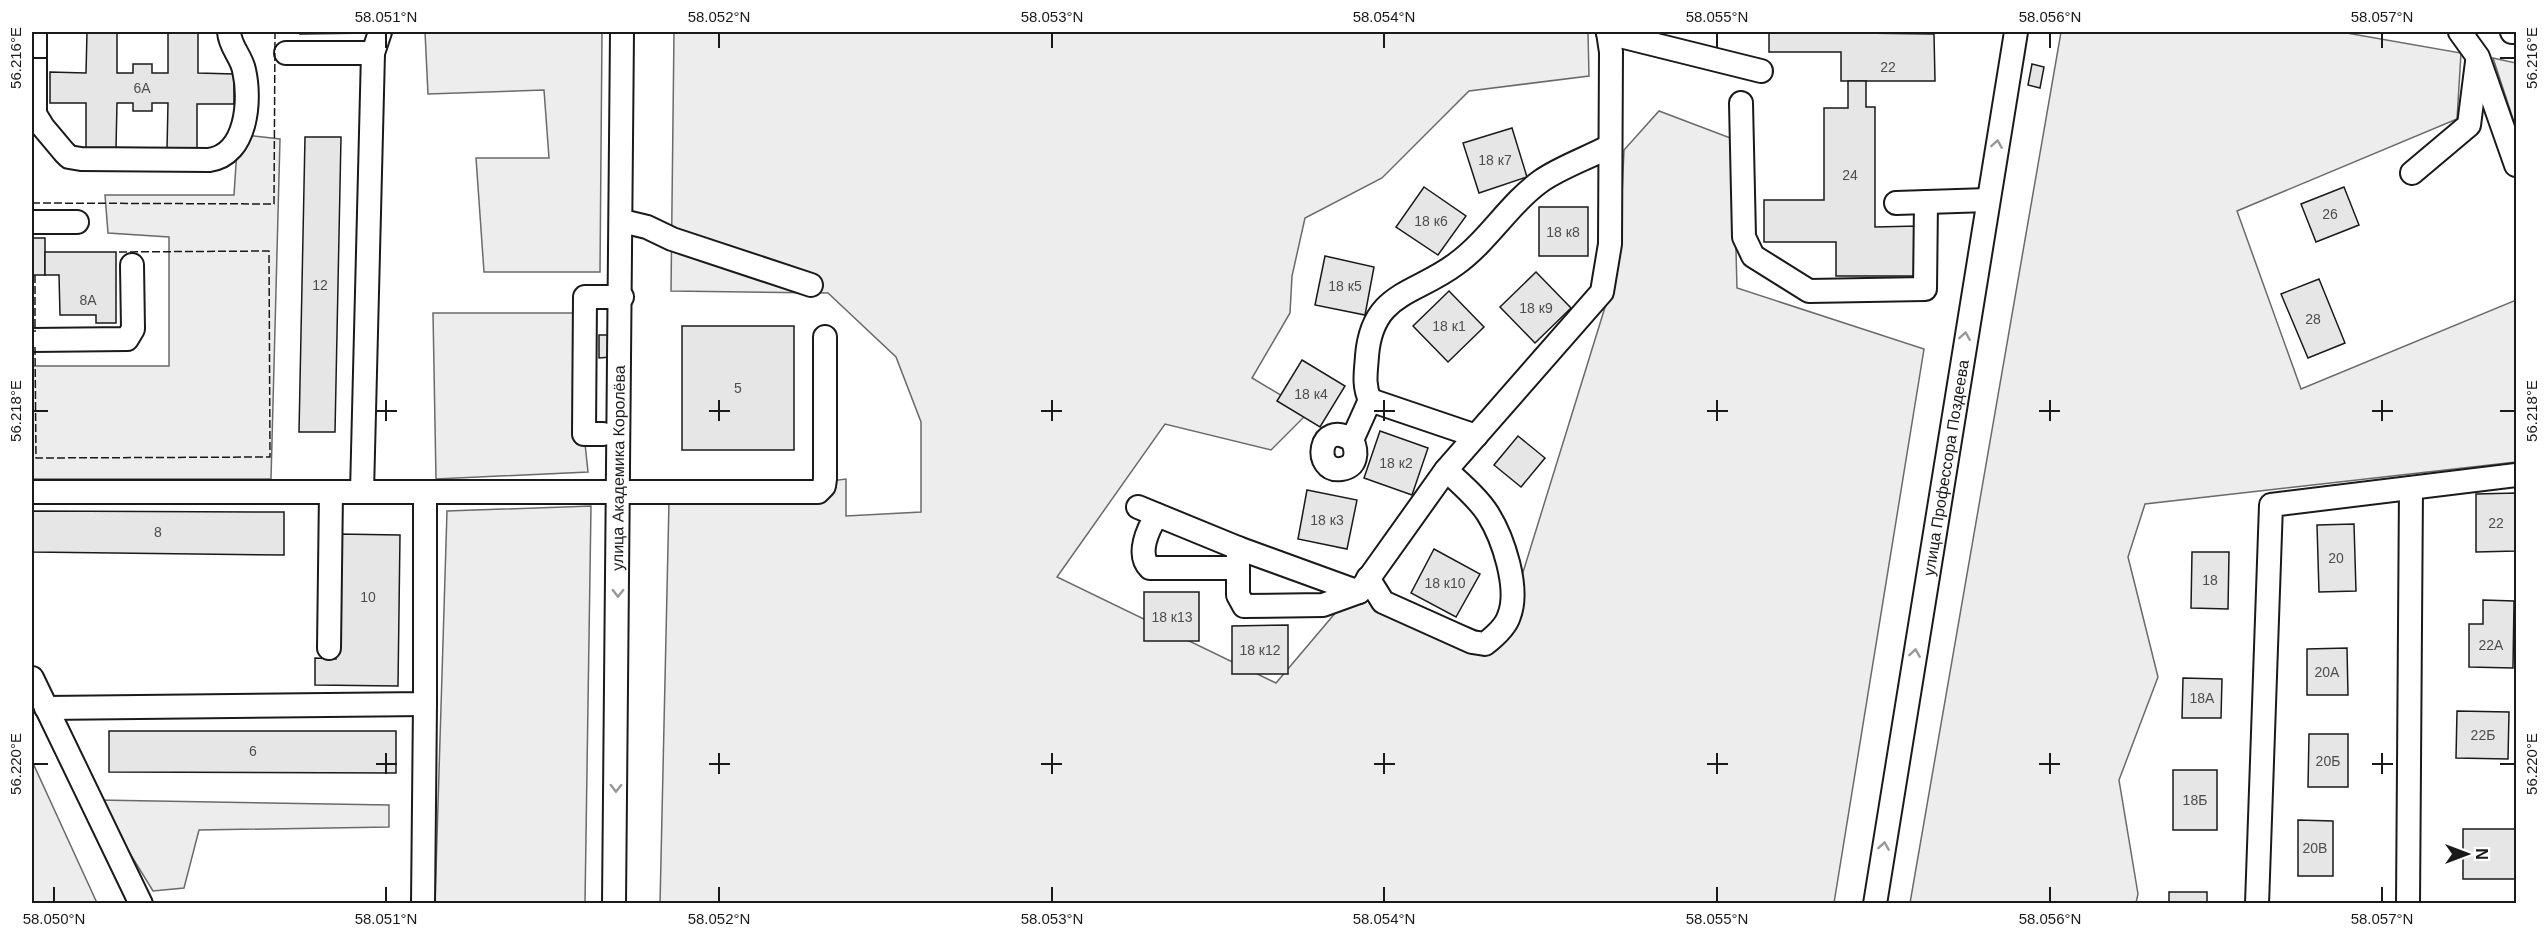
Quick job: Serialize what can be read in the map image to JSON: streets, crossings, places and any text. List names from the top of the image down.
{
  "streets": {
    "street": ["улица Профессора Поздеева", "улица Академика Королёва"]
  },
  "one_way": ["улица Профессора Поздеева"],
  "house_numbers": [
    "22",
    "6А",
    "18 к7",
    "24",
    "26",
    "18 к6",
    "18 к8",
    "12",
    "18 к5",
    "8А",
    "18 к9",
    "28",
    "18 к1",
    "5",
    "18 к4",
    "18 к2",
    "18 к3",
    "22",
    "8",
    "20",
    "18",
    "18 к10",
    "10",
    "18 к13",
    "22А",
    "18 к12",
    "20А",
    "18А",
    "22Б",
    "6",
    "20Б",
    "18Б",
    "20В"
  ],
  "north": "right",
  "coordinates": [
    "58.051°N",
    "58.052°N",
    "58.053°N",
    "58.054°N",
    "58.055°N",
    "58.056°N",
    "58.057°N",
    "56.216°E",
    "56.218°E",
    "56.220°E",
    "58.050°N"
  ]
}
